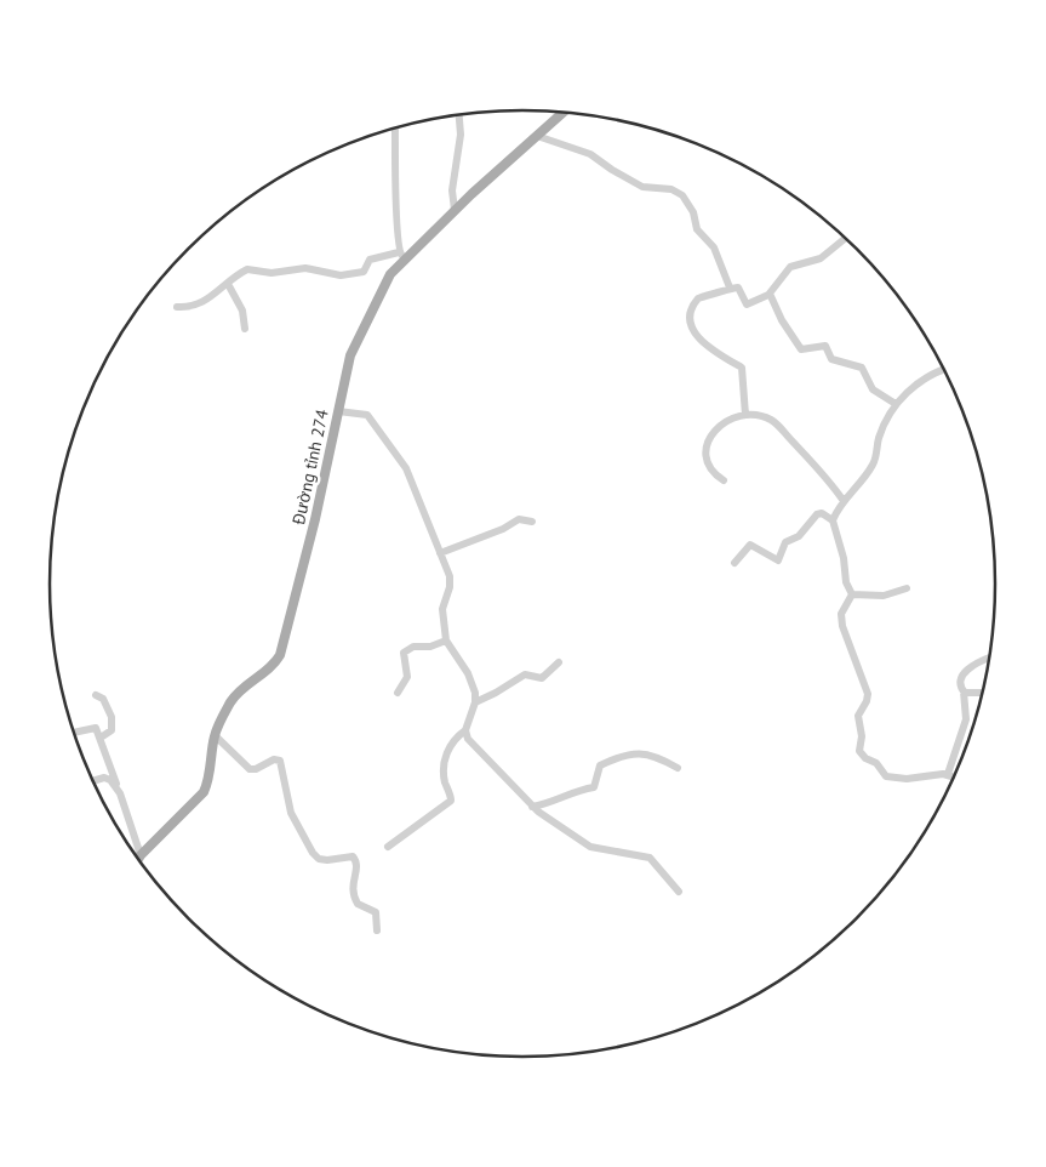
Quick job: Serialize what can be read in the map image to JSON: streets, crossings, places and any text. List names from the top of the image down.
{
  "streets": {
    "main road": ["Đường tỉnh 274"]
  }
}
